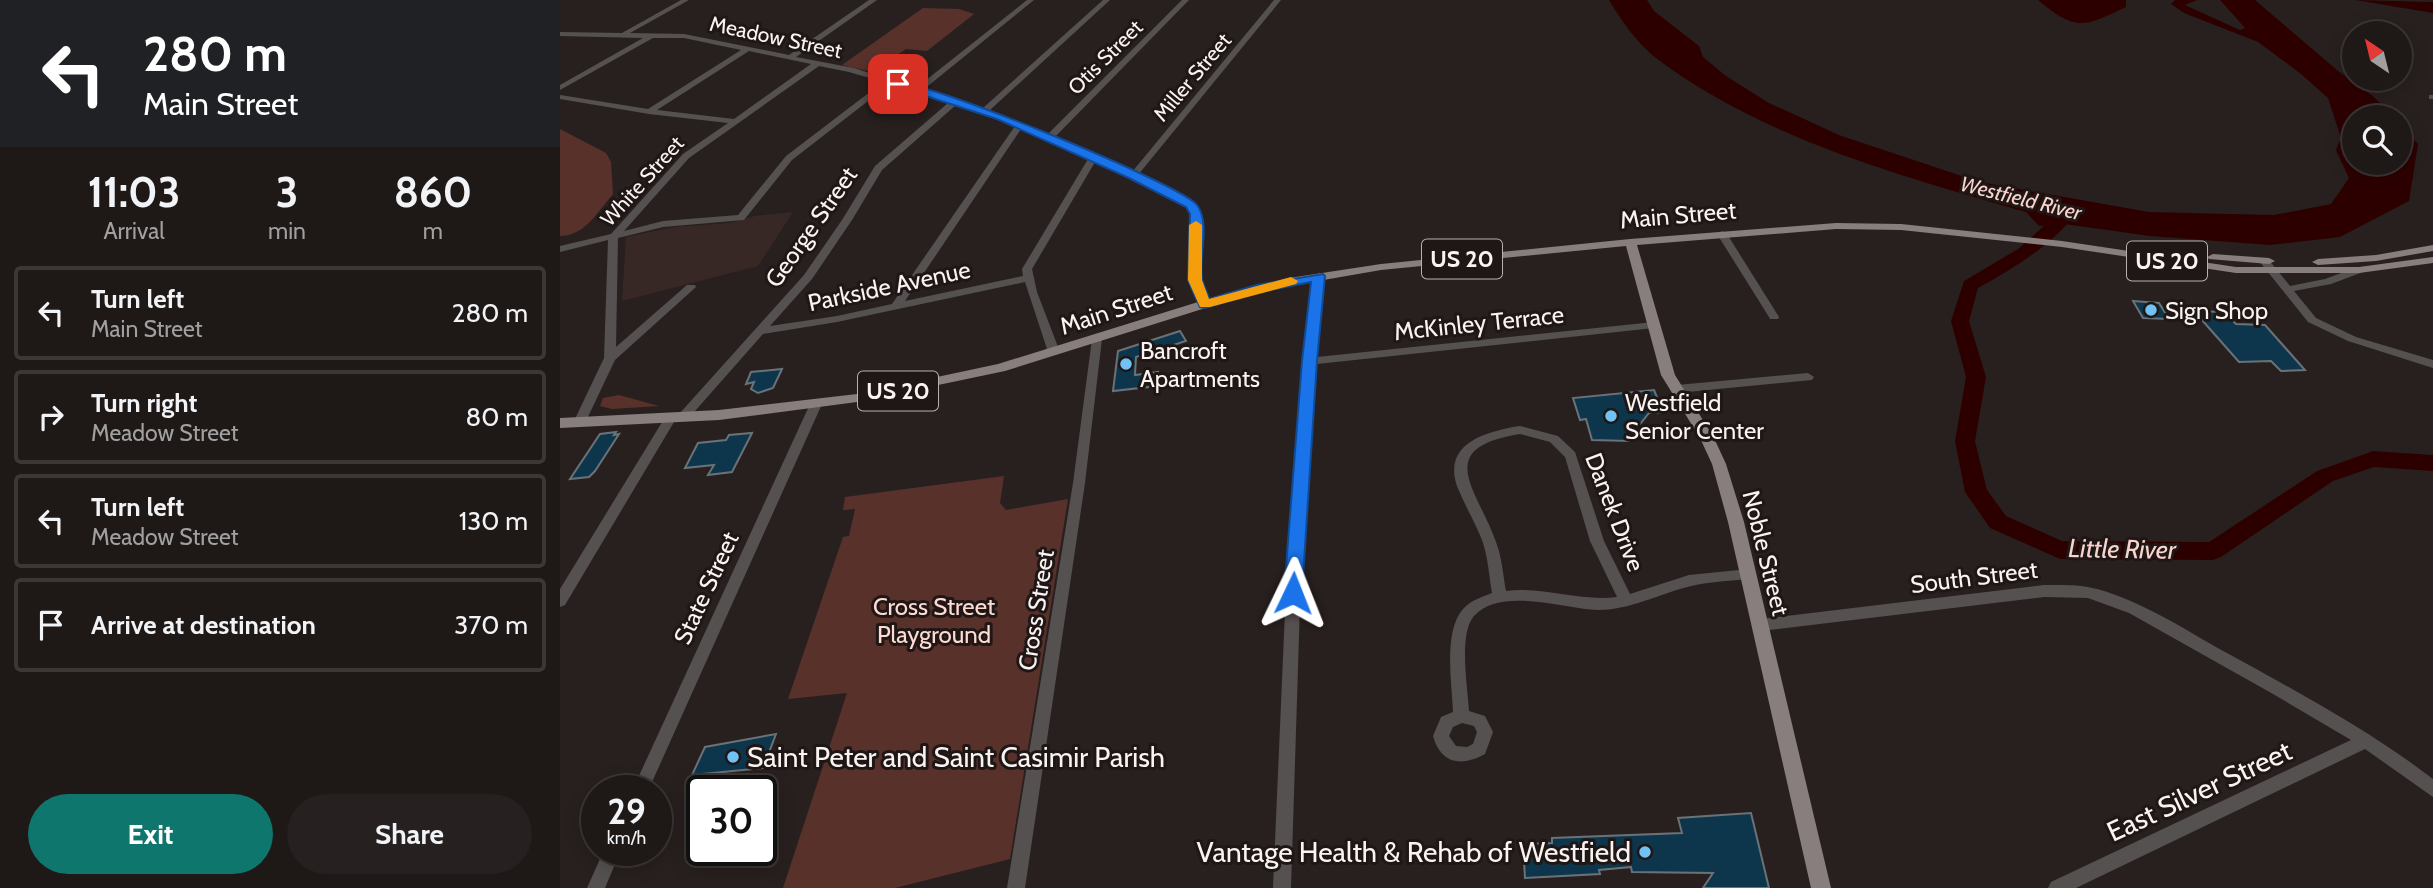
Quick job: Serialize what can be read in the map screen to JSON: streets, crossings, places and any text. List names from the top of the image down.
{
  "streets": {
    "main road": ["Main Street", "US 20", "Noble Street"],
    "street": [
      "Meadow Street",
      "Otis Street",
      "Miller Street",
      "White Street",
      "George Street",
      "Parkside Avenue",
      "McKinley Terrace",
      "Danek Drive",
      "South Street",
      "State Street",
      "Cross Street",
      "East Silver Street"
    ]
  },
  "crossings": [
    ["Meadow Street", "Otis Street"],
    ["Meadow Street", "Miller Street"],
    ["Meadow Street", "White Street"],
    ["Meadow Street", "Main Street"],
    ["Meadow Street", "George Street"],
    ["White Street", "Main Street"],
    ["Main Street", "George Street"],
    ["Main Street", "US 20"],
    ["Main Street", "Noble Street"],
    ["Main Street", "State Street"],
    ["Main Street", "Cross Street"],
    ["George Street", "Parkside Avenue"],
    ["McKinley Terrace", "Noble Street"],
    ["Noble Street", "South Street"],
    ["South Street", "East Silver Street"]
  ],
  "water": ["Westfield River", "Little River"],
  "parks": ["Cross Street Playground"],
  "places": [
    "Sign Shop",
    "Bancroft Apartments",
    "Westfield Senior Center",
    "Saint Peter and Saint Casimir Parish",
    "Vantage Health & Rehab of Westfield"
  ],
  "north": "top left",
  "page": {
    "turn": ["280 m", "Main Street"],
    "eta": [
      "11:03",
      "Arrival",
      "3",
      "min",
      "860",
      "m"
    ],
    "list": [
      {
        "name": "Turn left",
        "note": "Main Street",
        "value": "280 m"
      },
      {
        "name": "Turn right",
        "note": "Meadow Street",
        "value": "80 m"
      },
      {
        "name": "Turn left",
        "note": "Meadow Street",
        "value": "130 m"
      },
      {
        "name": "Arrive at destination",
        "value": "370 m"
      }
    ],
    "speed": "29 km/h",
    "limit": "30",
    "buttons": ["Exit", "Share"]
  }
}
